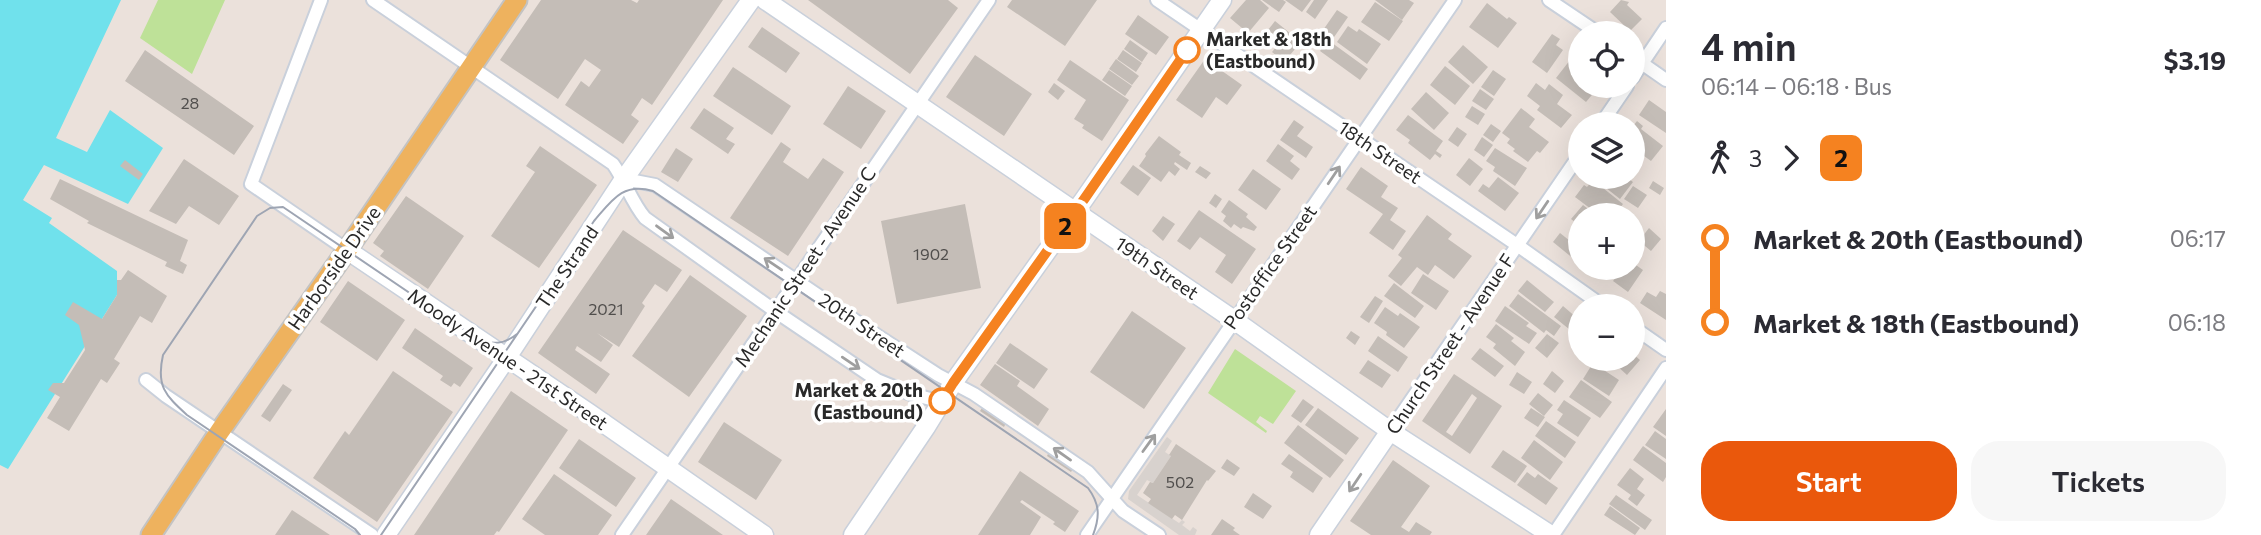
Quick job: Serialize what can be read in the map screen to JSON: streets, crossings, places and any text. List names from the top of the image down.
{
  "streets": {
    "main road": ["Harborside Drive"],
    "street": [
      "18th Street",
      "The Strand",
      "Mechanic Street - Avenue C",
      "Postoffice Street",
      "19th Street",
      "20th Street",
      "Church Street - Avenue F",
      "Moody Avenue - 21st Street"
    ]
  },
  "crossings": [
    ["18th Street", "Postoffice Street"],
    ["18th Street", "Church Street - Avenue F"],
    ["The Strand", "20th Street"],
    ["The Strand", "Moody Avenue - 21st Street"],
    ["Mechanic Street - Avenue C", "19th Street"],
    ["Mechanic Street - Avenue C", "20th Street"],
    ["Mechanic Street - Avenue C", "Moody Avenue - 21st Street"],
    ["Postoffice Street", "19th Street"],
    ["Postoffice Street", "20th Street"],
    ["Harborside Drive", "20th Street"],
    ["Harborside Drive", "Moody Avenue - 21st Street"],
    ["19th Street", "Church Street - Avenue F"]
  ],
  "one_way": ["Postoffice Street", "Church Street - Avenue F"],
  "places": ["Market & 18th (Eastbound)", "Market & 20th (Eastbound)"],
  "lines": ["bus line 2"],
  "house_numbers": [
    "28",
    "1902",
    "2021",
    "502"
  ],
  "page": {
    "on_map": "2",
    "heading": ["4 min", "06:14 – 06:18 · Bus", "$3.19"],
    "map_buttons": ["+", "−"],
    "legs": ["3", "2"],
    "list": [
      {
        "name": "Market & 20th (Eastbound)",
        "value": "06:17"
      },
      {
        "name": "Market & 18th (Eastbound)",
        "value": "06:18"
      }
    ],
    "buttons": ["Start", "Tickets"]
  }
}
